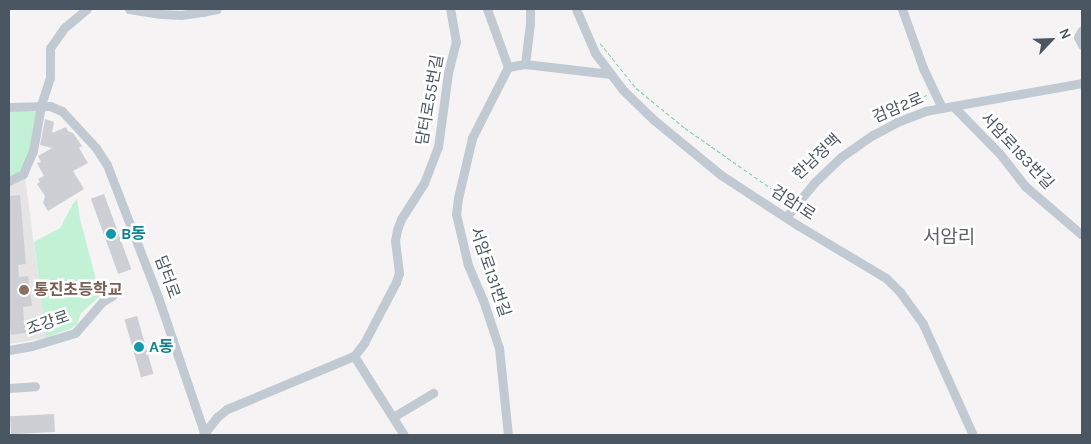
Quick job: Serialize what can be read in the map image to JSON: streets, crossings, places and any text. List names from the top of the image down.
{
  "streets": {
    "street": [
      "담터로55번길",
      "검암2로",
      "서암로183번길",
      "검암1로",
      "서암로131번길",
      "담터로",
      "조강로"
    ],
    "path": ["한남정맥"]
  },
  "crossings": [
    ["검암2로", "서암로183번길"],
    ["검암2로", "검암1로"]
  ],
  "districts": ["서암리"],
  "places": ["B동", "통진초등학교", "A동"],
  "north": "top right"
}
